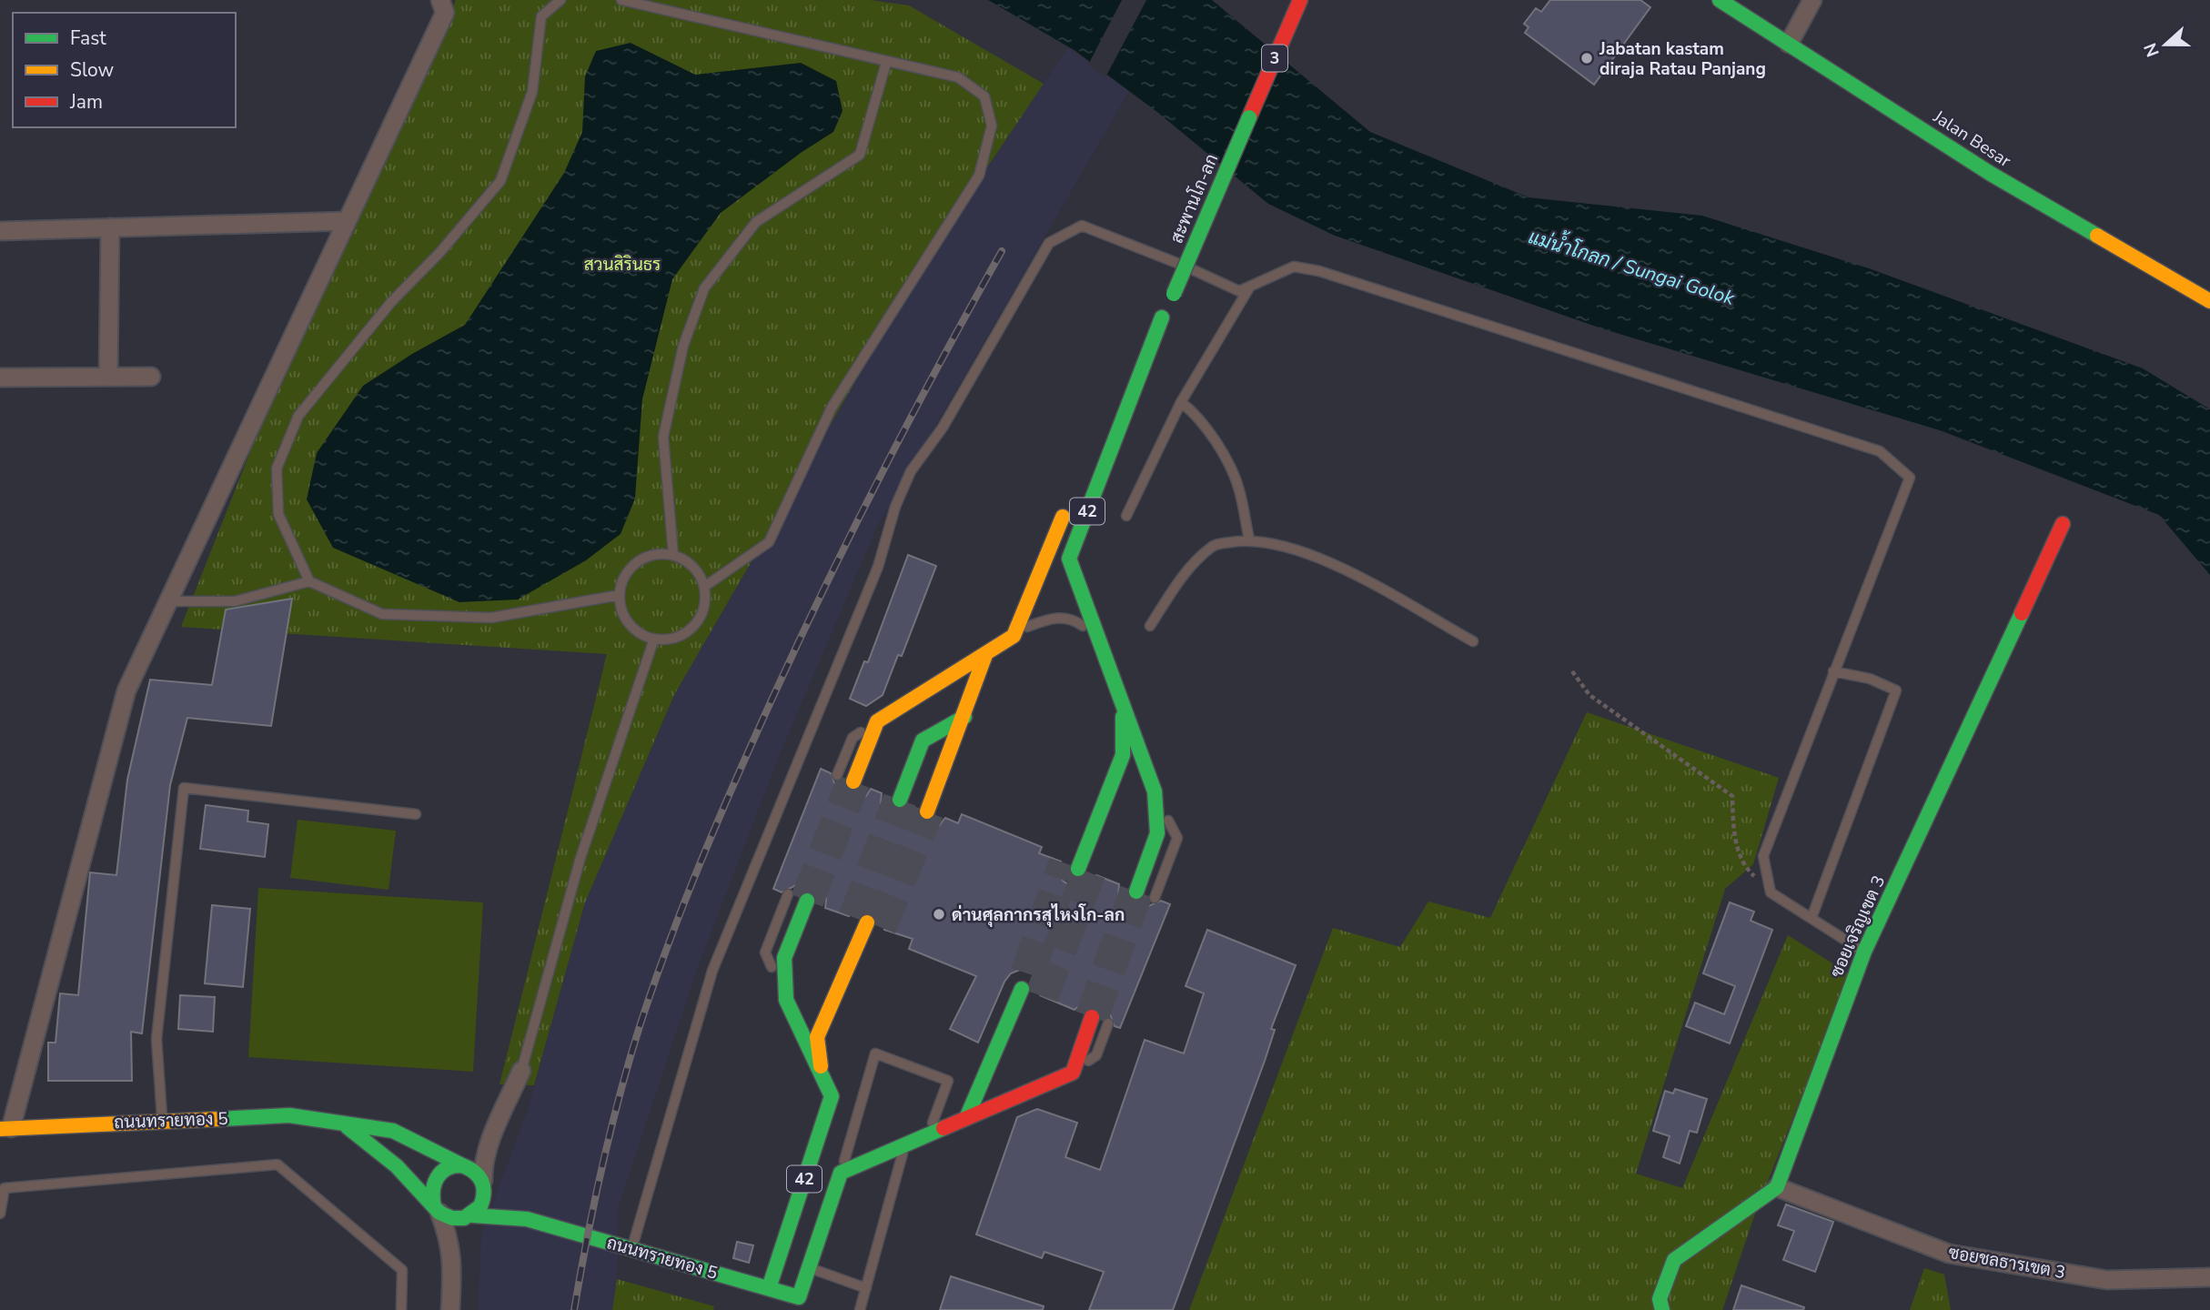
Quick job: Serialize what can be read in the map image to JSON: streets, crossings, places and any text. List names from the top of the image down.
{
  "streets": {
    "main road": [
      "3",
      "Jalan Besar",
      "สะพานโก-ลก",
      "42",
      "ซอยเจริญเขต 3",
      "ถนนทรายทอง 5"
    ],
    "street": ["ซอยชลธารเขต 3"]
  },
  "crossings": [
    ["3", "สะพานโก-ลก"],
    ["สะพานโก-ลก", "42"],
    ["42", "ถนนทรายทอง 5"],
    ["ซอยเจริญเขต 3", "ซอยชลธารเขต 3"]
  ],
  "water": ["แม่น้ำโกลก / Sungai Golok"],
  "parks": ["สวนสิรินธร"],
  "places": ["Jabatan kastam diraja Ratau Panjang", "ด่านศุลกากรสุไหงโก-ลก"],
  "legend": ["Fast", "Slow", "Jam"],
  "north": "left"
}
